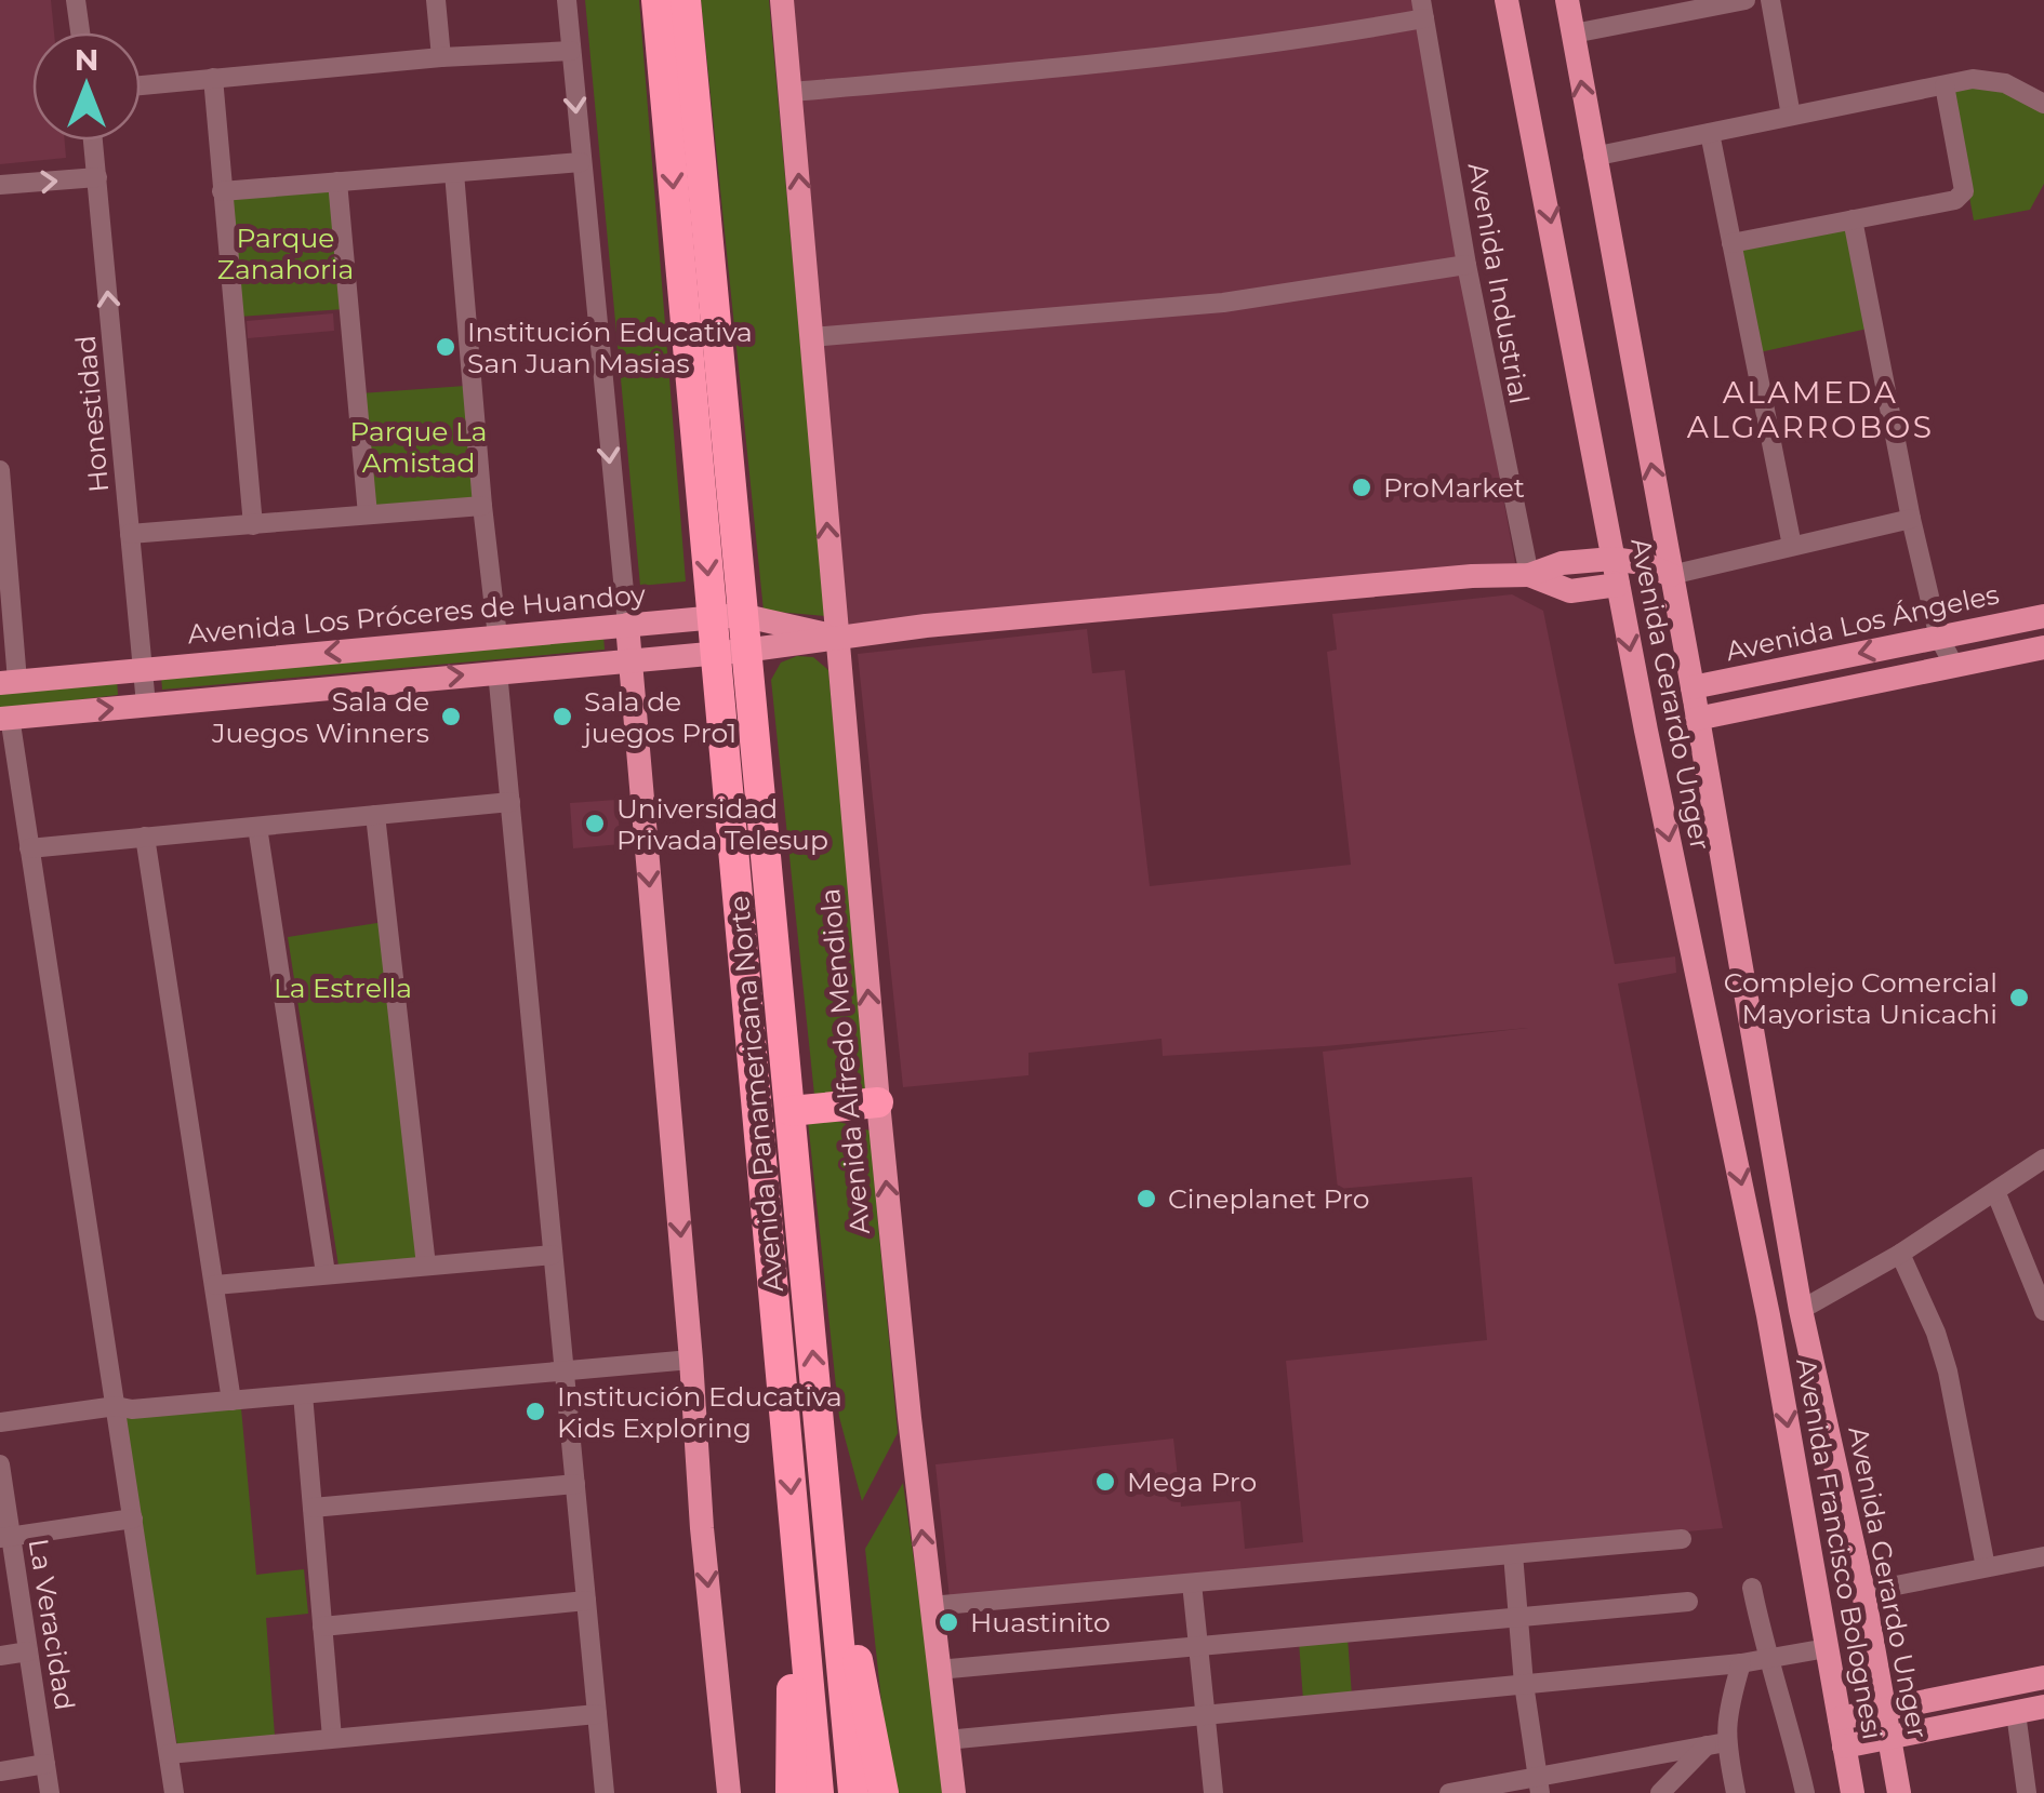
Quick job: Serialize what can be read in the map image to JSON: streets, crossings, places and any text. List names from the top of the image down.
{
  "streets": {
    "highway": ["Avenida Panamericana Norte"],
    "main road": [
      "Avenida Los Próceres de Huandoy",
      "Avenida Los Ángeles",
      "Avenida Gerardo Unger",
      "Avenida Alfredo Mendiola",
      "Avenida Francisco Bolognesi"
    ],
    "street": ["Avenida Industrial", "Honestidad", "La Veracidad"]
  },
  "crossings": [
    ["Avenida Industrial", "Avenida Los Próceres de Huandoy"],
    ["Honestidad", "Avenida Los Próceres de Huandoy"],
    ["Avenida Los Próceres de Huandoy", "Avenida Gerardo Unger"],
    ["Avenida Los Próceres de Huandoy", "Avenida Alfredo Mendiola"],
    ["Avenida Los Próceres de Huandoy", "Avenida Panamericana Norte"],
    ["Avenida Los Ángeles", "Avenida Gerardo Unger"],
    ["Avenida Gerardo Unger", "Avenida Francisco Bolognesi"]
  ],
  "one_way": ["Avenida Francisco Bolognesi"],
  "districts": ["ALAMEDA ALGARROBOS"],
  "parks": ["Parque Zanahoria", "Parque La Amistad", "La Estrella"],
  "places": [
    "Institución Educativa San Juan Masias",
    "ProMarket",
    "Sala de Juegos Winners",
    "Sala de juegos Pro1",
    "Universidad Privada Telesup",
    "Complejo Comercial Mayorista Unicachi",
    "Cineplanet Pro",
    "Institución Educativa Kids Exploring",
    "Mega Pro",
    "Huastinito"
  ],
  "north": "top"
}
